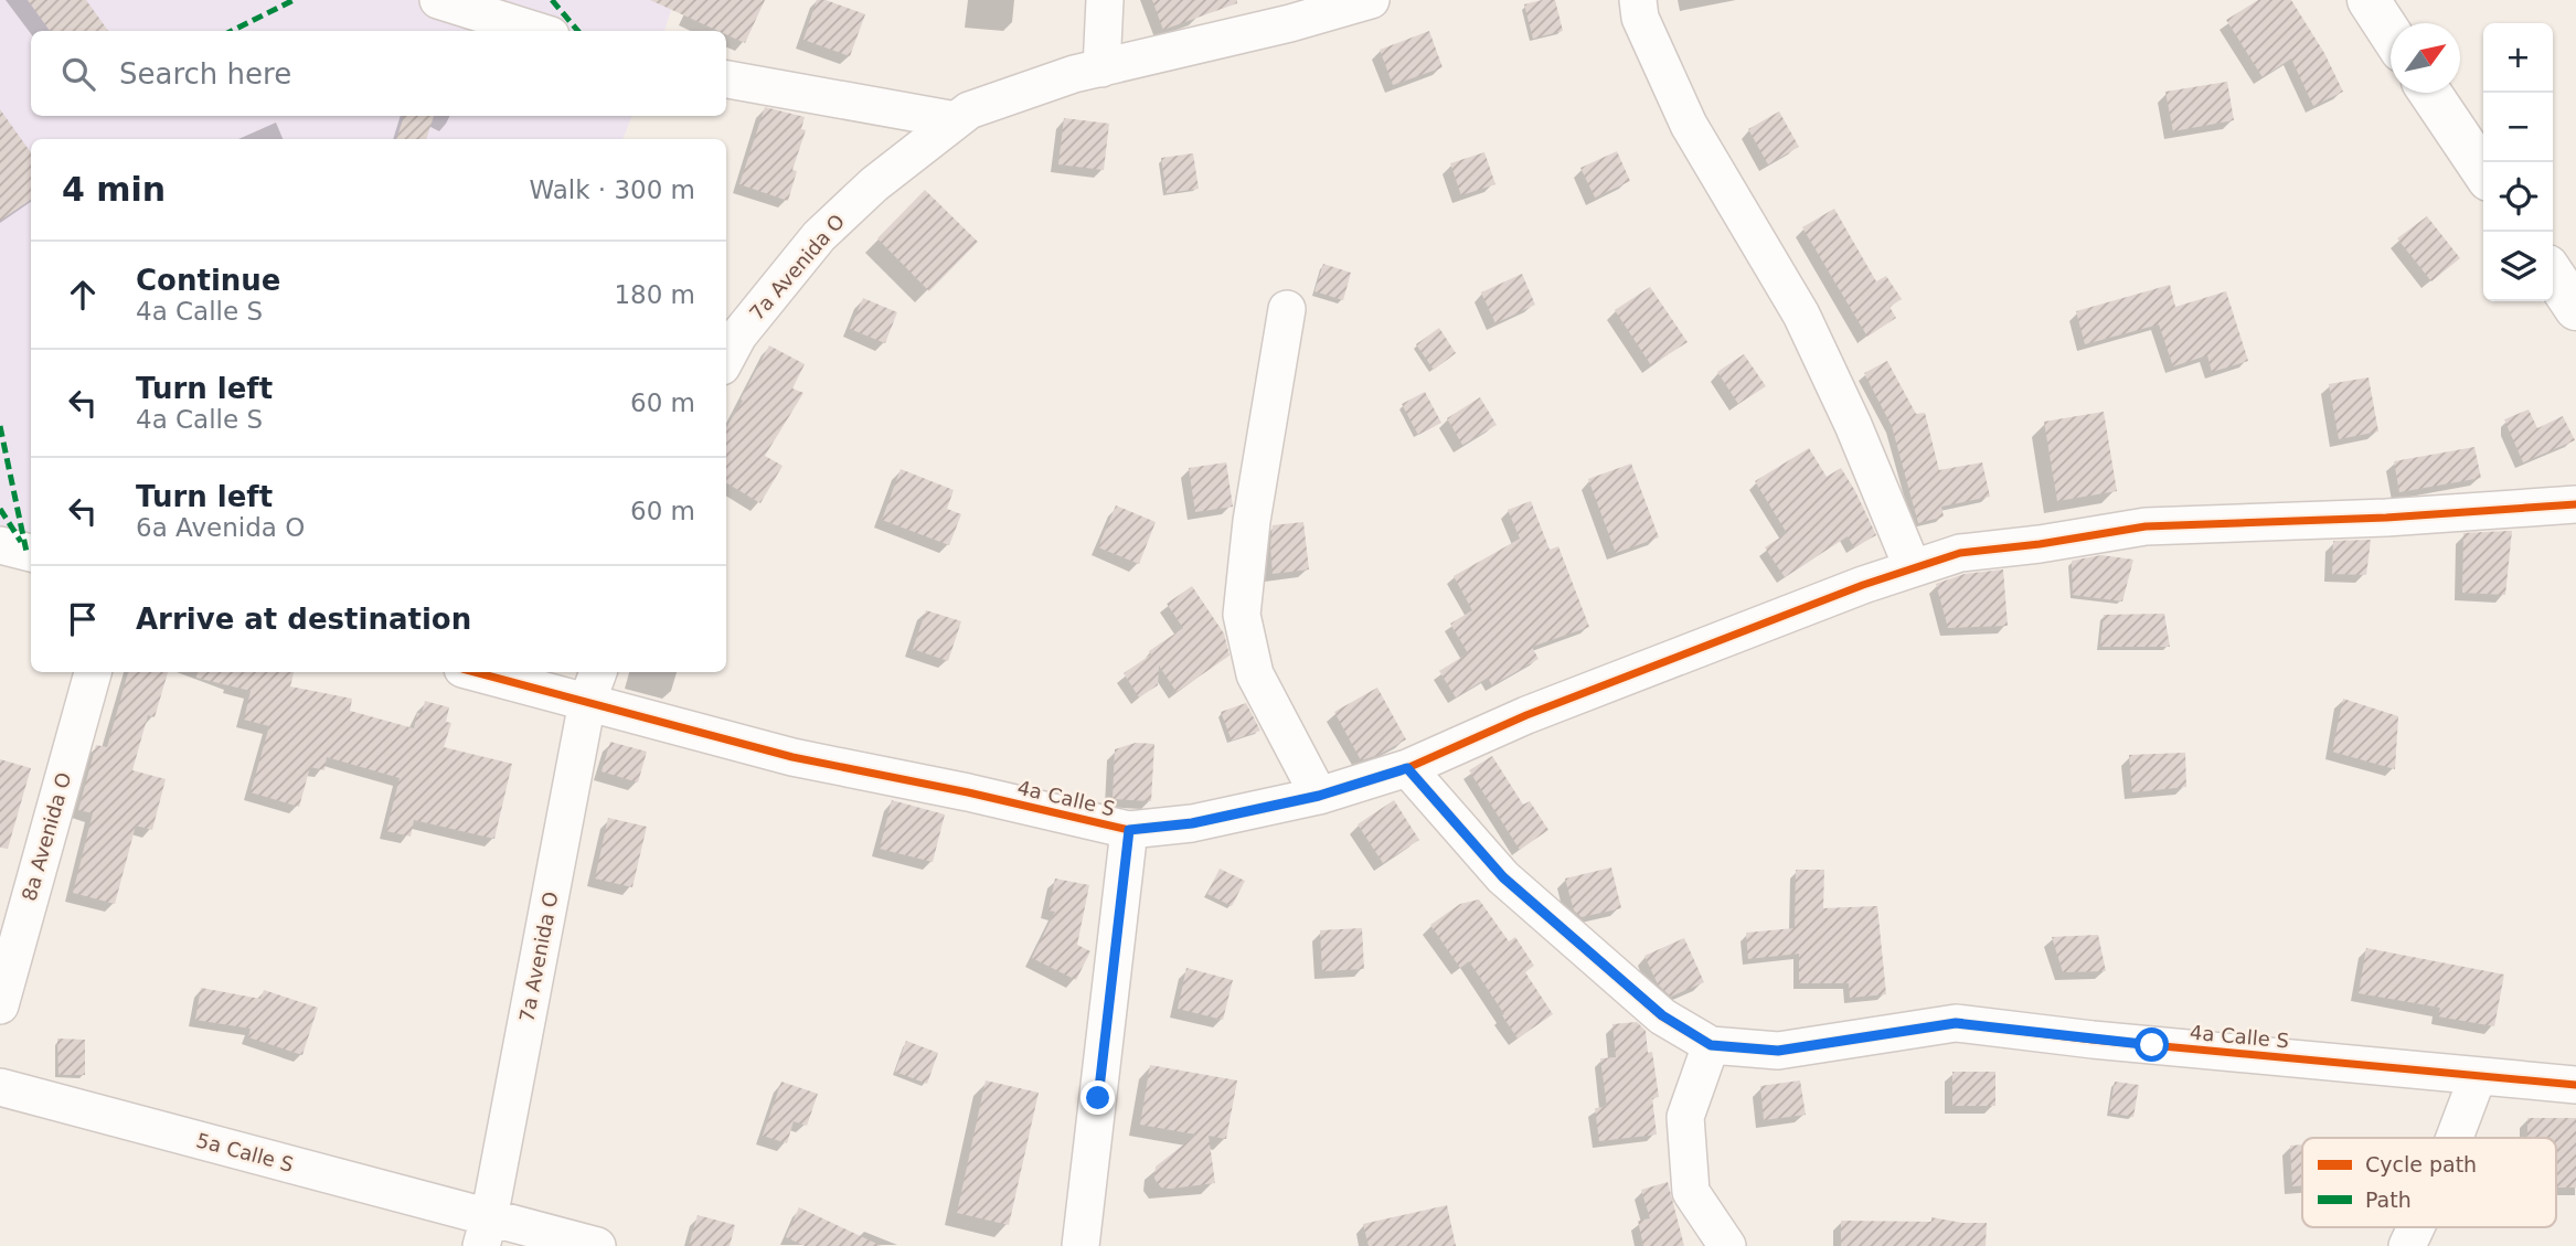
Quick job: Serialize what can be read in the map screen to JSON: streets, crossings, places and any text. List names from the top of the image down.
{
  "streets": {
    "street": [
      "7a Avenida O",
      "4a Calle S",
      "8a Avenida O",
      "5a Calle S"
    ]
  },
  "crossings": [
    ["7a Avenida O", "4a Calle S"],
    ["7a Avenida O", "5a Calle S"]
  ],
  "legend": ["Cycle path", "Path"],
  "north": "top right",
  "page": {
    "map_buttons": ["+", "−"],
    "search": "Search here",
    "heading": ["4 min", "Walk · 300 m"],
    "list": [
      ["Continue", "4a Calle S", "180 m"],
      ["Turn left", "4a Calle S", "60 m"],
      ["Turn left", "6a Avenida O", "60 m"],
      "Arrive at destination"
    ]
  }
}
